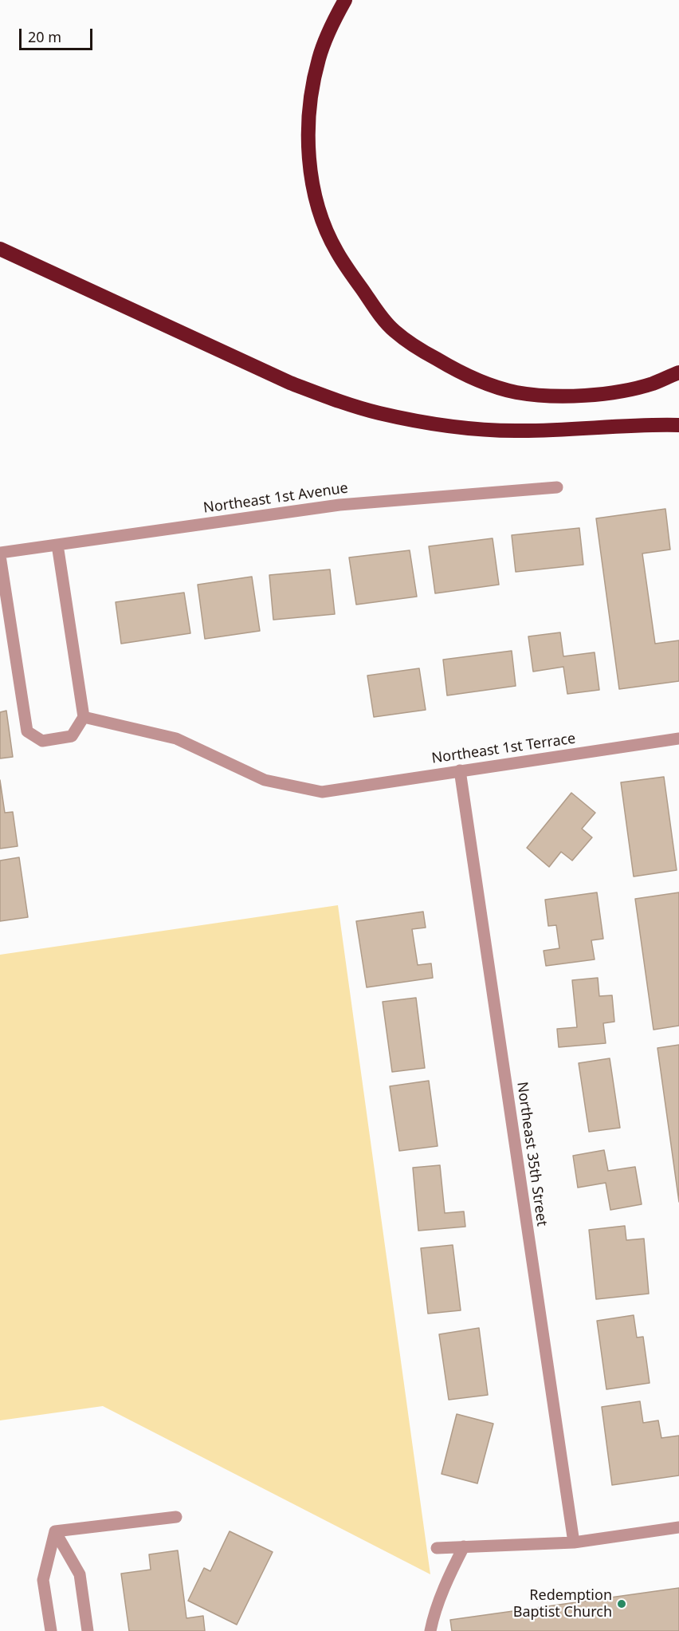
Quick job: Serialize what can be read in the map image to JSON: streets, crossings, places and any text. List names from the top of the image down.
{
  "streets": {
    "street": ["Northeast 1st Avenue", "Northeast 1st Terrace", "Northeast 35th Street"]
  },
  "crossings": [
    ["Northeast 1st Terrace", "Northeast 35th Street"]
  ],
  "places": ["Redemption Baptist Church"],
  "scale_bar": "20 m"
}
